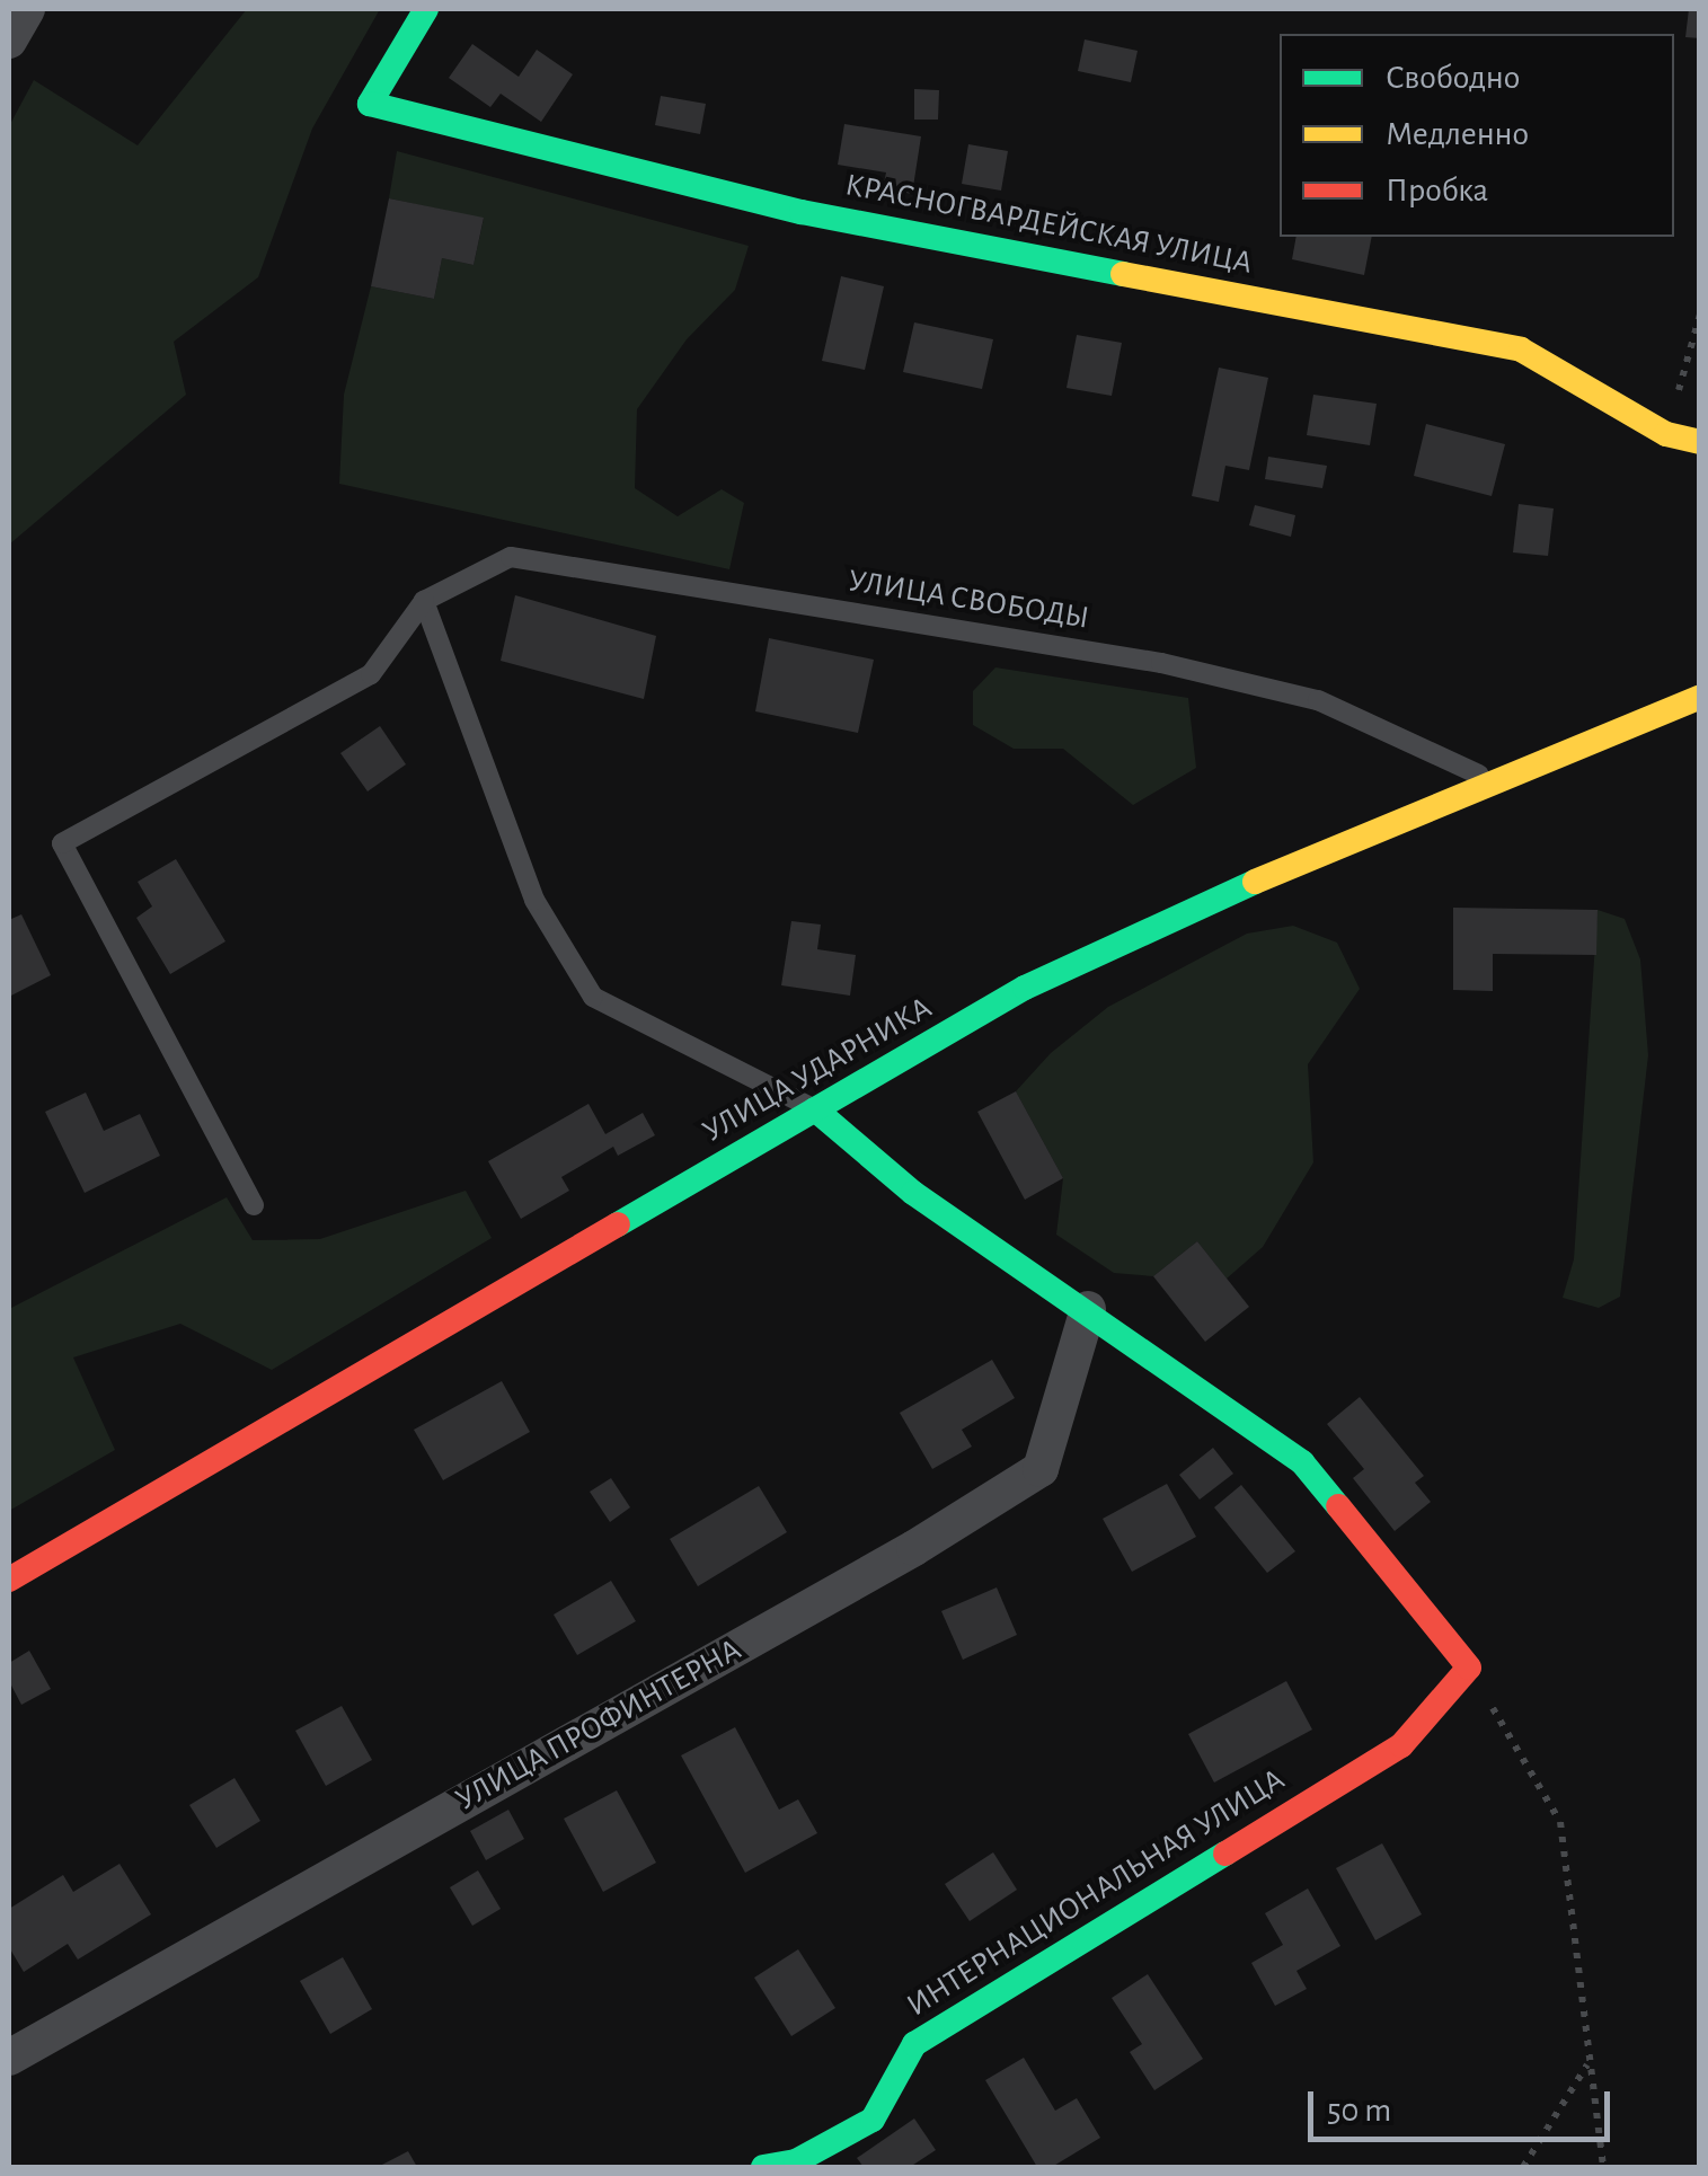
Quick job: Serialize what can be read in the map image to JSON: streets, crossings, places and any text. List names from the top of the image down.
{
  "streets": {
    "street": [
      "КРАСНОГВАРДЕЙСКАЯ УЛИЦА",
      "УЛИЦА УДАРНИКА",
      "УЛИЦА ПРОФИНТЕРНА",
      "ИНТЕРНАЦИОНАЛЬНАЯ УЛИЦА"
    ],
    "lane": ["УЛИЦА СВОБОДЫ"]
  },
  "crossings": [
    ["УЛИЦА СВОБОДЫ", "УЛИЦА УДАРНИКА"]
  ],
  "legend": ["Свободно", "Медленно", "Пробка"],
  "scale_bar": "50 m"
}
